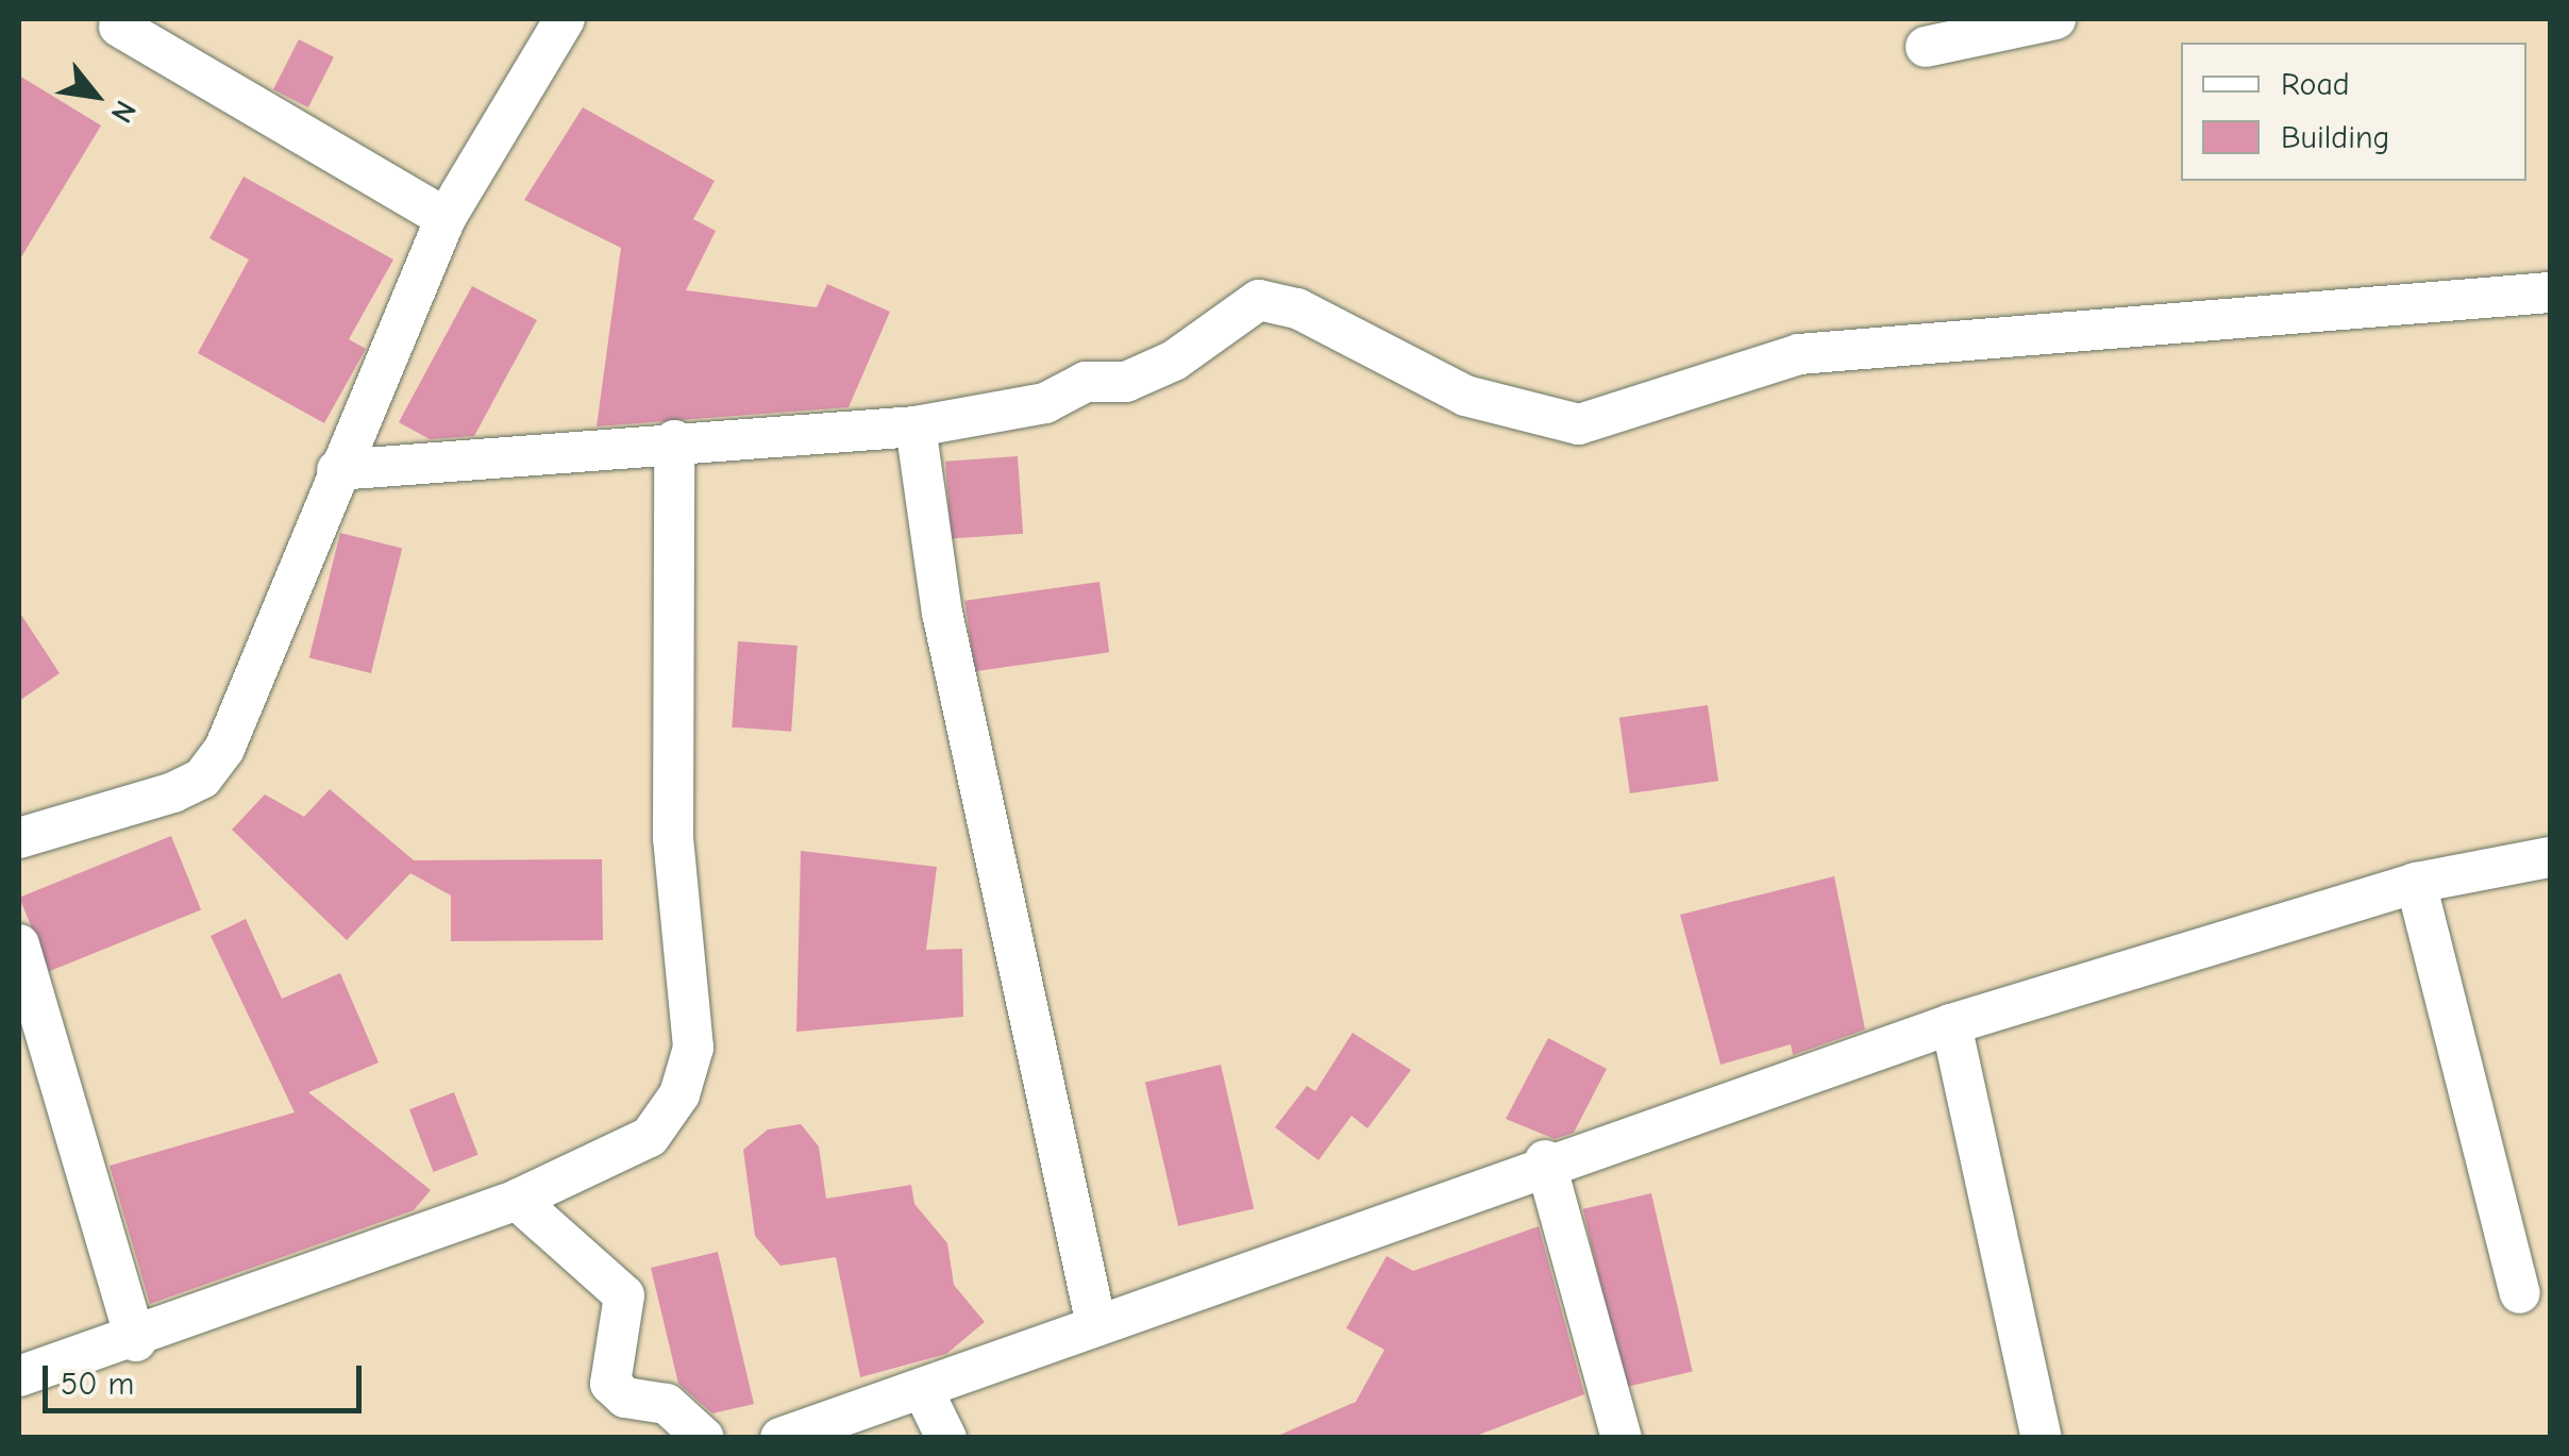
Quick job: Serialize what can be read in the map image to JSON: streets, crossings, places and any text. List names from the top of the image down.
{
  "legend": ["Road", "Building"],
  "scale_bar": "50 m",
  "north": "bottom right"
}
